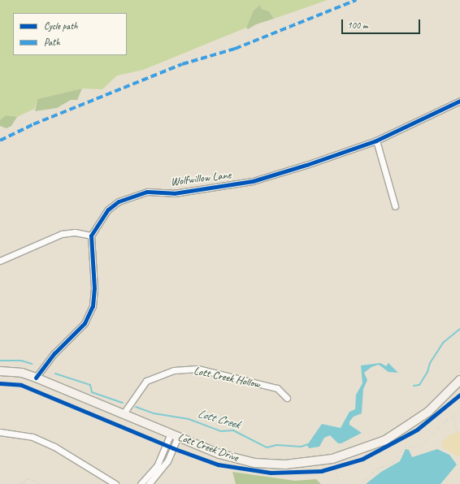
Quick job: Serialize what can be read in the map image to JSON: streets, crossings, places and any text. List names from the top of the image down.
{
  "streets": {
    "street": ["Wolfwillow Lane", "Lott Creek Hollow", "Lott Creek Drive"]
  },
  "crossings": [
    ["Lott Creek Hollow", "Lott Creek Drive"]
  ],
  "water": ["Lott Creek"],
  "legend": ["Cycle path", "Path"],
  "scale_bar": "100 m"
}
